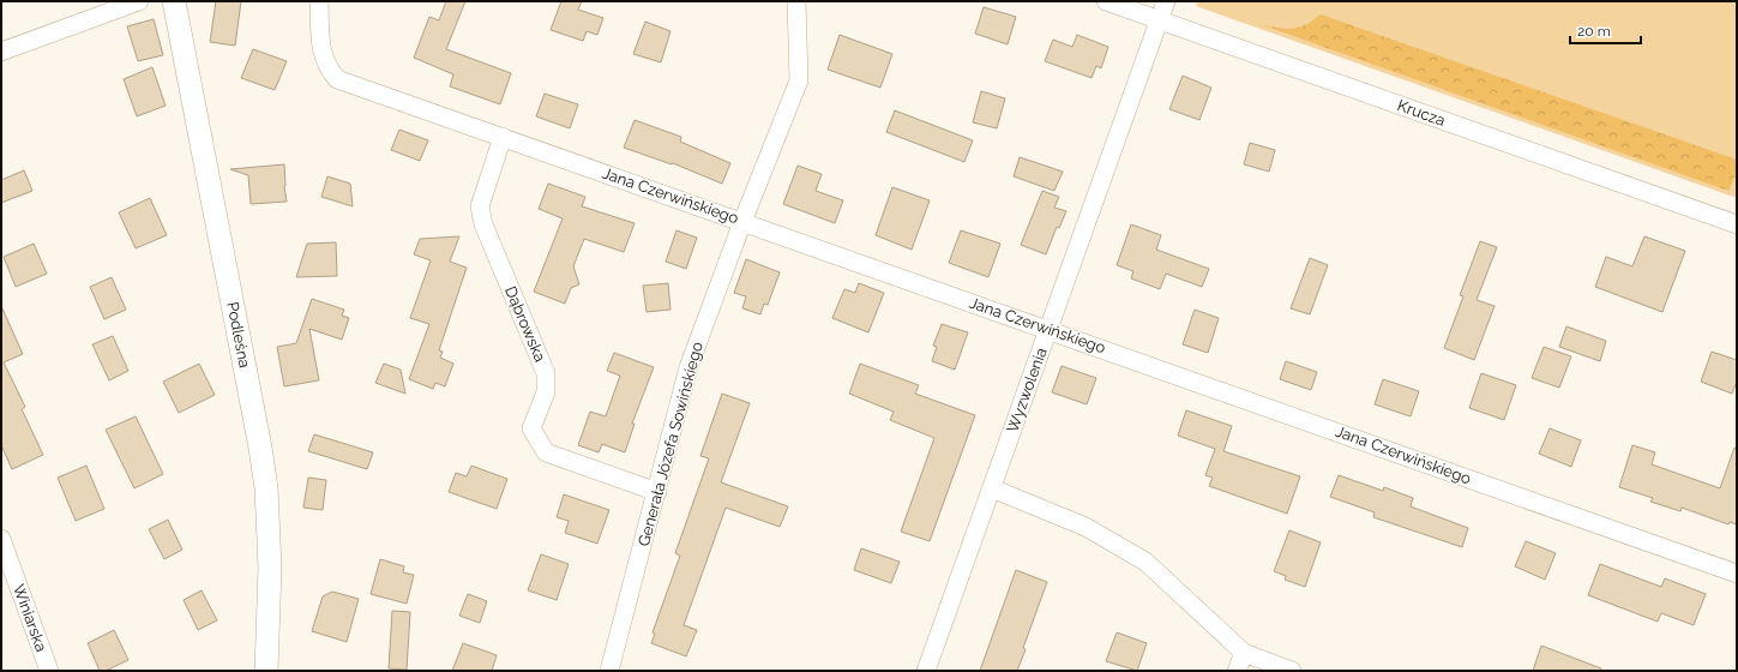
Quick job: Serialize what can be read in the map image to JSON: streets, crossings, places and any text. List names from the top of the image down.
{
  "streets": {
    "street": [
      "Krucza",
      "Jana Czerwińskiego",
      "Dąbrowska",
      "Podleśna",
      "Wyzwolenia",
      "Generała Józefa Sowińskiego",
      "Winiarska"
    ]
  },
  "crossings": [
    ["Krucza", "Wyzwolenia"],
    ["Jana Czerwińskiego", "Dąbrowska"],
    ["Jana Czerwińskiego", "Wyzwolenia"],
    ["Jana Czerwińskiego", "Generała Józefa Sowińskiego"],
    ["Dąbrowska", "Generała Józefa Sowińskiego"]
  ],
  "scale_bar": "20 m"
}
